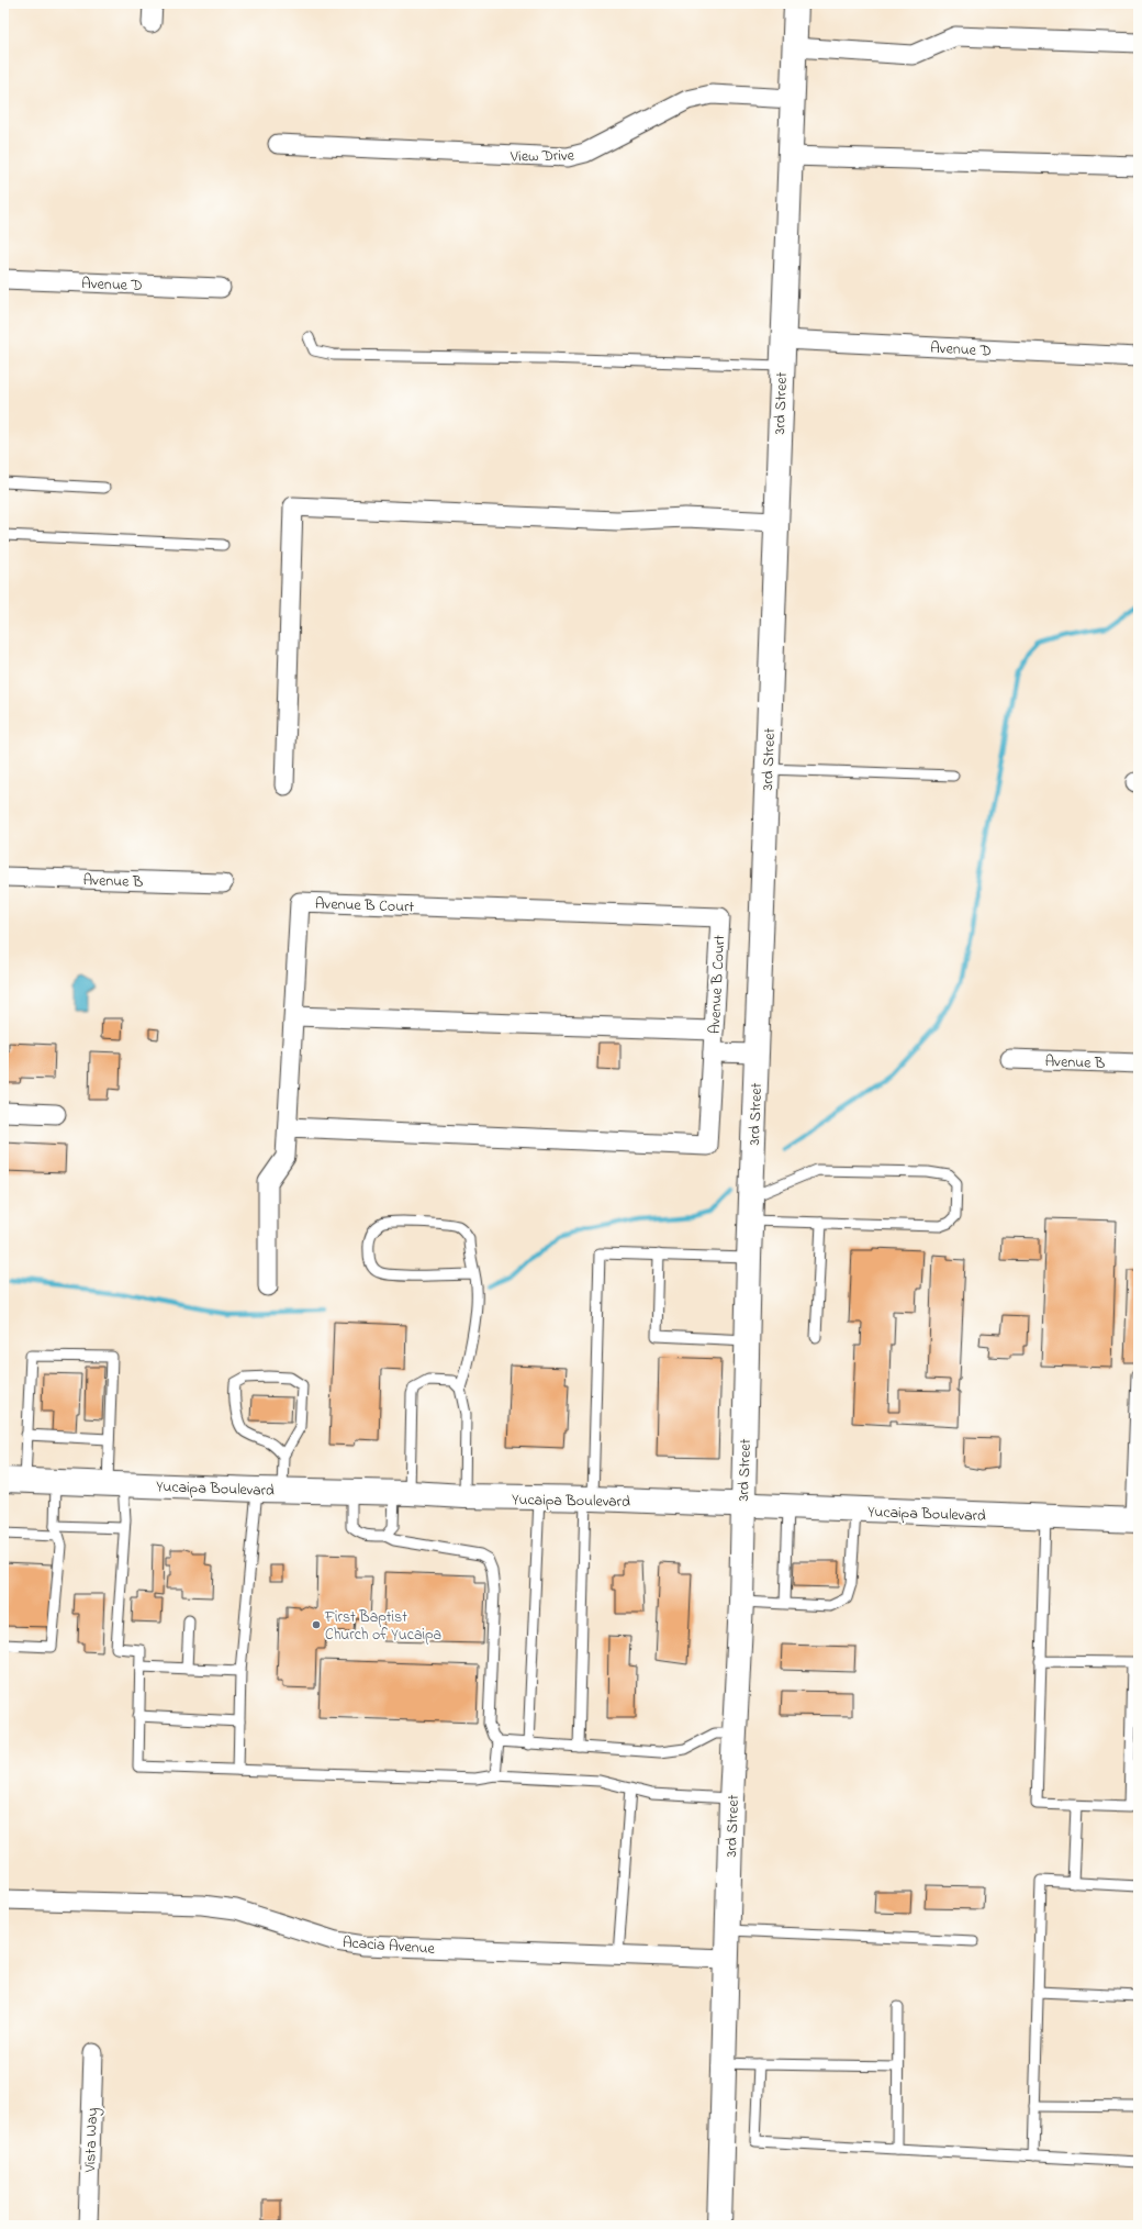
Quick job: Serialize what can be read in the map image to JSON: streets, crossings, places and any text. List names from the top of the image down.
{
  "streets": {
    "street": [
      "View Drive",
      "Avenue D",
      "3rd Street",
      "Avenue B",
      "Avenue B Court",
      "Yucaipa Boulevard",
      "Acacia Avenue",
      "Vista Way"
    ]
  },
  "crossings": [
    ["View Drive", "3rd Street"],
    ["Avenue D", "3rd Street"],
    ["3rd Street", "Yucaipa Boulevard"],
    ["3rd Street", "Acacia Avenue"]
  ],
  "places": ["First Baptist Church of Yucaipa"]
}
